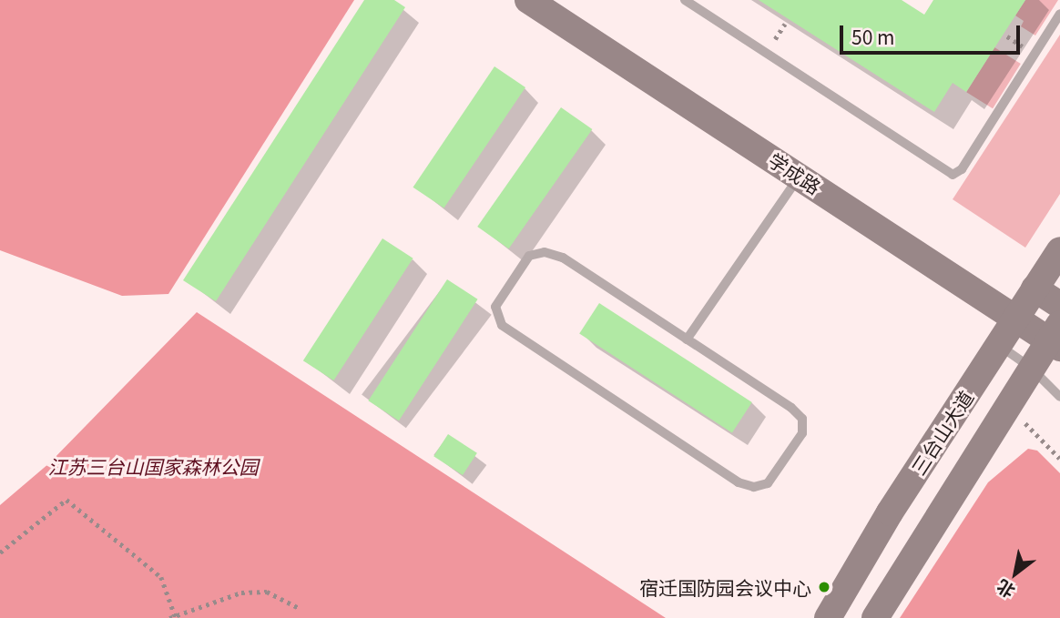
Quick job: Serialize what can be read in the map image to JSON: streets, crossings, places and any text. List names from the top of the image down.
{
  "streets": {
    "main road": ["学成路", "三台山大道"]
  },
  "crossings": [
    ["学成路", "三台山大道"]
  ],
  "parks": ["江苏三台山国家森林公园"],
  "places": ["宿迁国防园会议中心"],
  "scale_bar": "50 m",
  "north": "bottom left"
}
